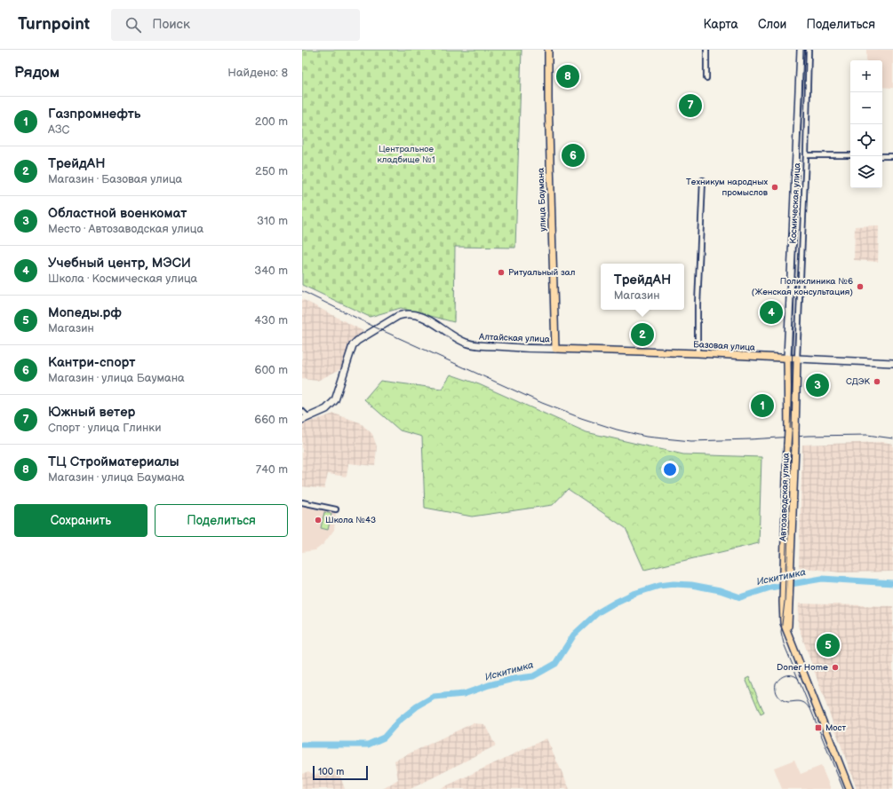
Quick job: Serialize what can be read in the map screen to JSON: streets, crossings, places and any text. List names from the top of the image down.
{
  "streets": {
    "main road": [
      "улица Баумана",
      "Космическая улица",
      "Алтайская улица",
      "Базовая улица",
      "Автозаводская улица"
    ]
  },
  "crossings": [
    ["улица Баумана", "Алтайская улица"],
    ["улица Баумана", "Базовая улица"],
    ["Космическая улица", "Базовая улица"],
    ["Космическая улица", "Автозаводская улица"],
    ["Алтайская улица", "Базовая улица"],
    ["Базовая улица", "Автозаводская улица"]
  ],
  "water": ["Искитимка"],
  "parks": ["Центральное кладбище №1"],
  "places": {
    "other": [
      "Техникум народных промыслов",
      "Ритуальный зал",
      "Поликлиника №6 (Женская консультация)",
      "СДЭК",
      "Школа №43",
      "Doner Home"
    ],
    "transit": ["Мост"]
  },
  "scale_bar": "100 m",
  "page": {
    "header": "Turnpoint",
    "search": "Поиск",
    "nav": ["Карта", "Слои", "Поделиться"],
    "heading": ["Рядом", "Найдено: 8"],
    "map_buttons": ["+", "−"],
    "pins": [
      "8",
      "7",
      "6",
      "4",
      "2",
      "3",
      "1",
      "5"
    ],
    "list": [
      {
        "mark": "1",
        "name": "Газпромнефть",
        "note": "АЗС",
        "value": "200 m"
      },
      {
        "mark": "2",
        "name": "ТрейдАН",
        "note": "Магазин · Базовая улица",
        "value": "250 m"
      },
      {
        "mark": "3",
        "name": "Областной военкомат",
        "note": "Место · Автозаводская улица",
        "value": "310 m"
      },
      {
        "mark": "4",
        "name": "Учебный центр, МЭСИ",
        "note": "Школа · Космическая улица",
        "value": "340 m"
      },
      {
        "mark": "5",
        "name": "Мопеды.рф",
        "note": "Магазин",
        "value": "430 m"
      },
      {
        "mark": "6",
        "name": "Кантри-спорт",
        "note": "Магазин · улица Баумана",
        "value": "600 m"
      },
      {
        "mark": "7",
        "name": "Южный ветер",
        "note": "Спорт · улица Глинки",
        "value": "660 m"
      },
      {
        "mark": "8",
        "name": "ТЦ Стройматериалы",
        "note": "Магазин · улица Баумана",
        "value": "740 m"
      }
    ],
    "popup": ["ТрейдАН", "Магазин"],
    "buttons": ["Сохранить", "Поделиться"],
    "scale": "100 m"
  }
}
